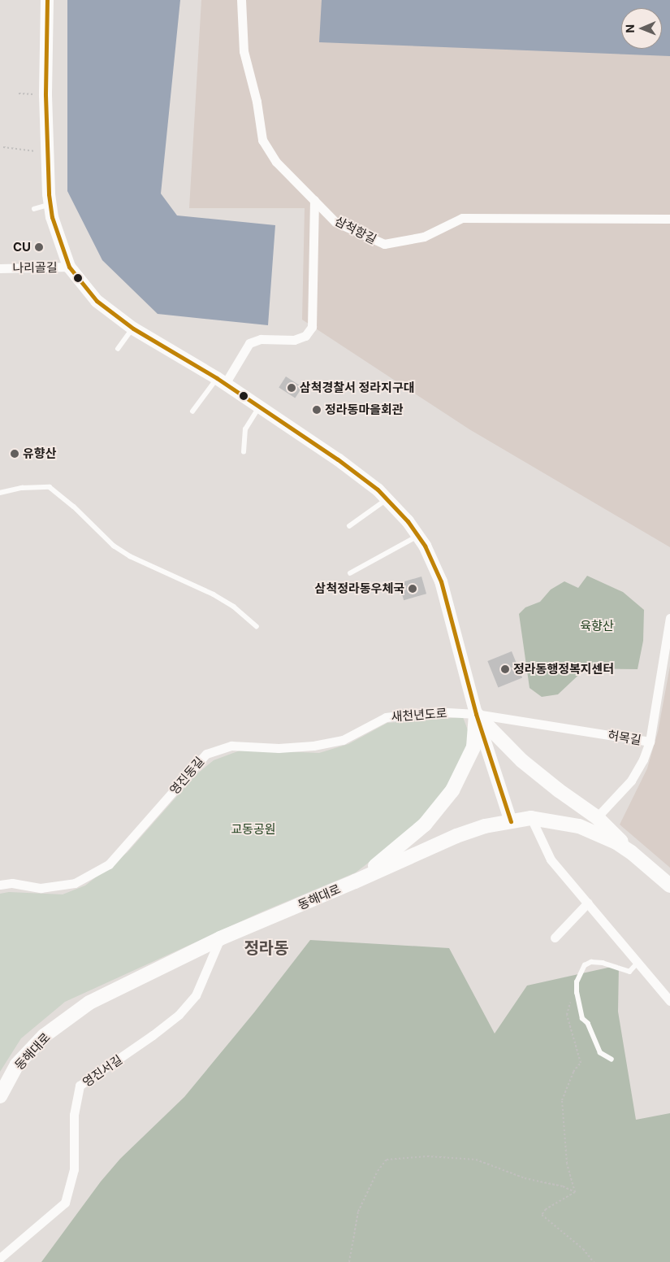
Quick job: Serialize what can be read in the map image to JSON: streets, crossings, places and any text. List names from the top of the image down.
{
  "streets": {
    "main road": ["동해대로"],
    "street": [
      "삼척항길",
      "나리골길",
      "새천년도로",
      "허목길",
      "영진동길",
      "영진서길"
    ]
  },
  "crossings": [
    ["새천년도로", "허목길"],
    ["새천년도로", "영진동길"],
    ["동해대로", "영진서길"]
  ],
  "districts": ["정라동"],
  "parks": ["육향산", "교동공원"],
  "places": [
    "CU",
    "삼척경찰서 정라지구대",
    "정라동마을회관",
    "유향산",
    "삼척정라동우체국",
    "정라동행정복지센터"
  ],
  "north": "left"
}
